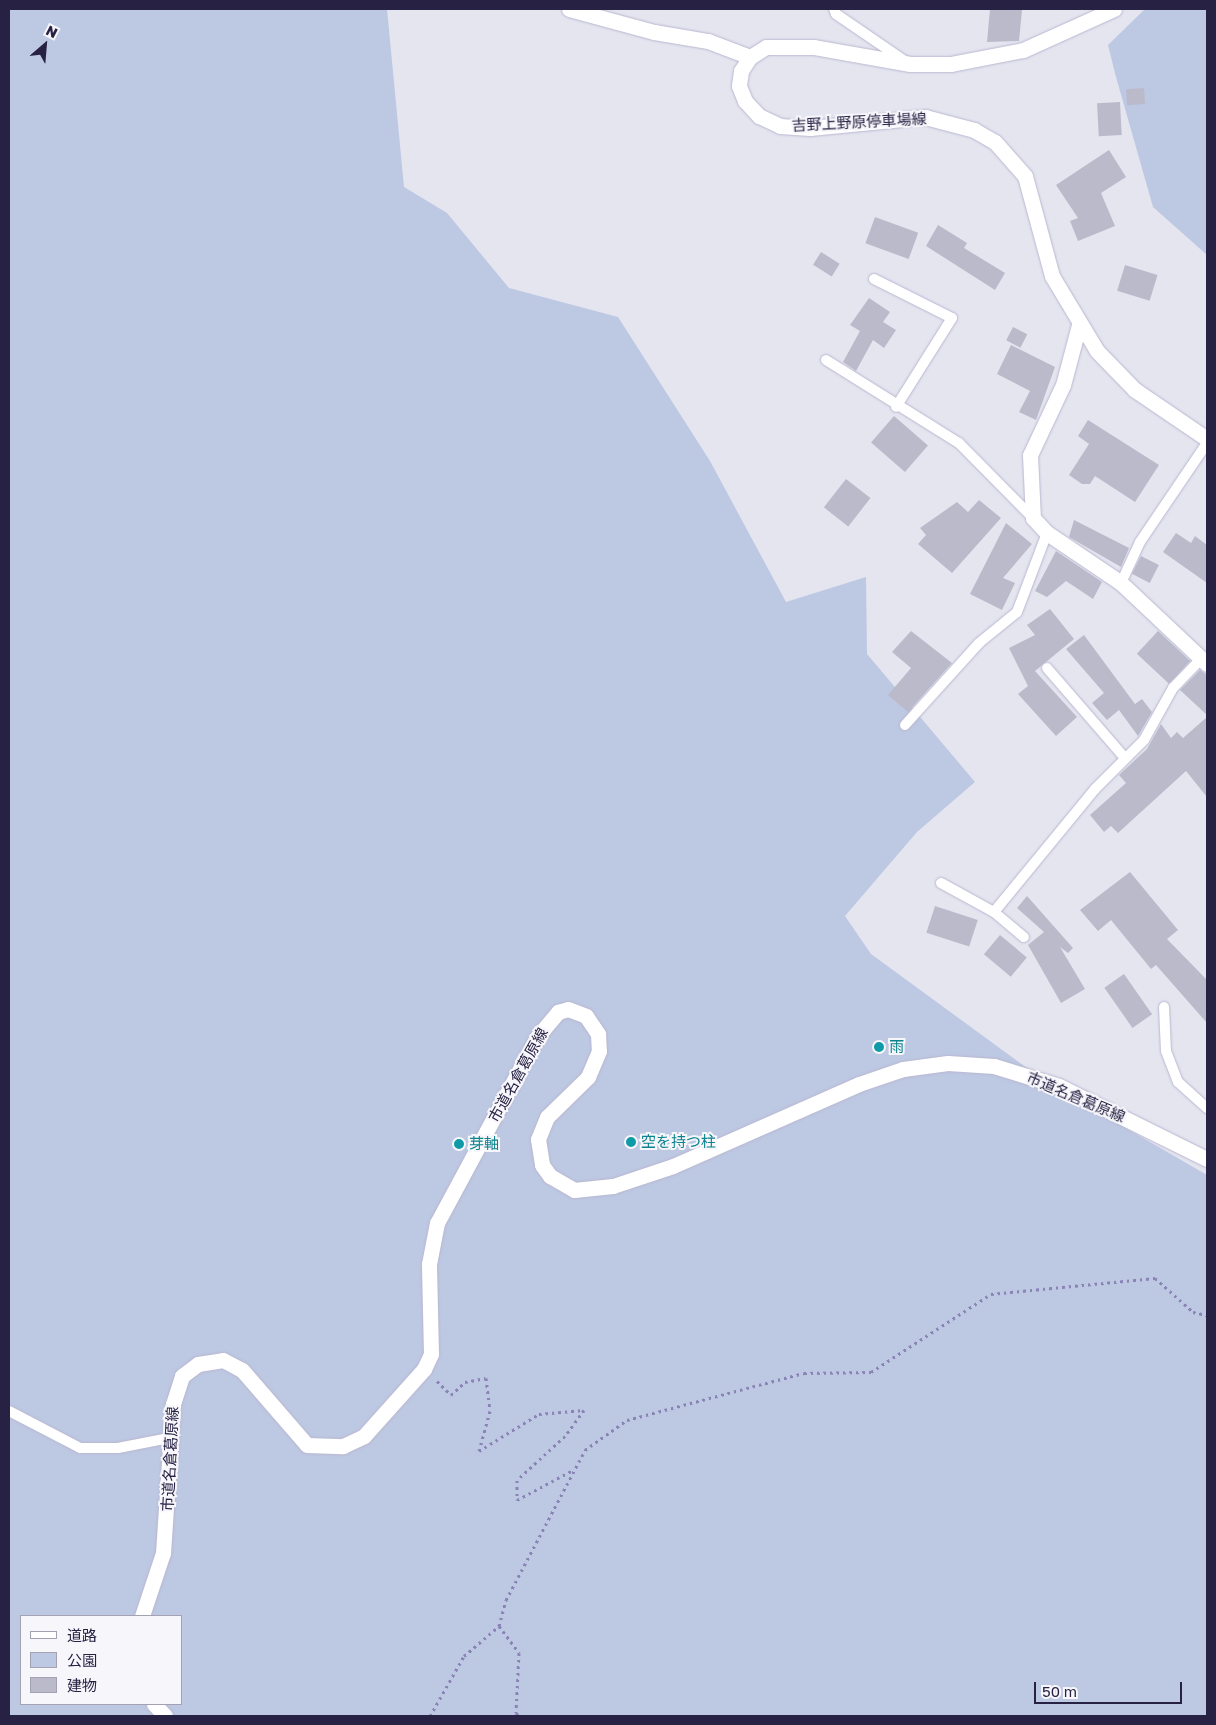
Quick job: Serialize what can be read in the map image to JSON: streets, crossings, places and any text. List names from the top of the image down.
{
  "streets": {
    "street": ["吉野上野原停車場線", "市道名倉葛原線"]
  },
  "places": ["雨", "空を持つ柱", "芽軸"],
  "legend": ["道路", "公園", "建物"],
  "scale_bar": "50 m",
  "north": "top right"
}
